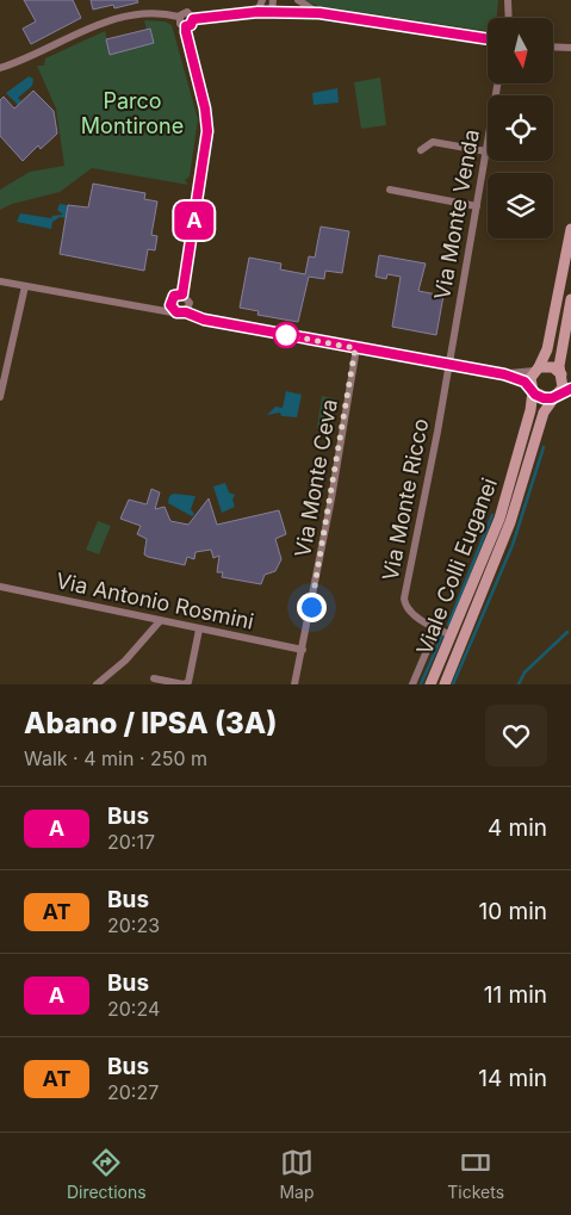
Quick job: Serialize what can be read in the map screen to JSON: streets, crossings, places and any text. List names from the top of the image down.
{
  "streets": {
    "main road": ["Viale Colli Euganei"],
    "street": [
      "Via Monte Venda",
      "Via Monte Ceva",
      "Via Monte Ricco",
      "Via Antonio Rosmini"
    ]
  },
  "crossings": [
    ["Via Monte Venda", "Via Monte Ricco"],
    ["Via Monte Ceva", "Via Antonio Rosmini"],
    ["Via Monte Ricco", "Viale Colli Euganei"]
  ],
  "parks": ["Parco Montirone"],
  "lines": ["bus line A"],
  "north": "bottom",
  "page": {
    "on_map": "A",
    "heading": ["Abano / IPSA (3A)", "Walk · 4 min · 250 m"],
    "list": [
      {
        "mark": "A",
        "name": "Bus",
        "note": "20:17",
        "value": "4 min"
      },
      {
        "mark": "AT",
        "name": "Bus",
        "note": "20:23",
        "value": "10 min"
      },
      {
        "mark": "A",
        "name": "Bus",
        "note": "20:24",
        "value": "11 min"
      },
      {
        "mark": "AT",
        "name": "Bus",
        "note": "20:27",
        "value": "14 min"
      }
    ],
    "tabs": ["Directions", "Map", "Tickets"]
  }
}
